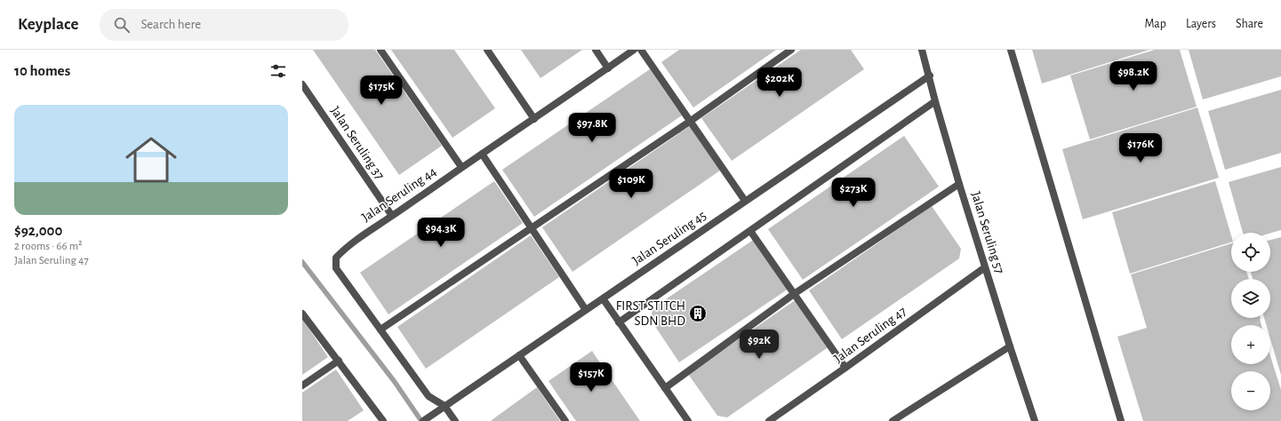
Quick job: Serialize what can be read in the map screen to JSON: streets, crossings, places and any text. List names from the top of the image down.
{
  "streets": {
    "street": [
      "Jalan Seruling 37",
      "Jalan Seruling 44",
      "Jalan Seruling 57",
      "Jalan Seruling 45",
      "Jalan Seruling 47"
    ]
  },
  "crossings": [
    ["Jalan Seruling 37", "Jalan Seruling 44"],
    ["Jalan Seruling 44", "Jalan Seruling 45"],
    ["Jalan Seruling 57", "Jalan Seruling 45"],
    ["Jalan Seruling 57", "Jalan Seruling 47"]
  ],
  "places": {
    "building": ["FIRST STITCH SDN BHD"]
  },
  "page": {
    "header": "Keyplace",
    "search": "Search here",
    "nav": ["Map", "Layers", "Share"],
    "heading": "10 homes",
    "price": [
      "$98.2K",
      "$202K",
      "$175K",
      "$97.8K",
      "$176K",
      "$109K",
      "$273K",
      "$94.3K",
      "$92K",
      "$157K"
    ],
    "list": [
      {
        "name": "$92,000",
        "note": "2 rooms · 66 m² · Jalan Seruling 47"
      }
    ],
    "map_buttons": ["+", "−"]
  }
}
